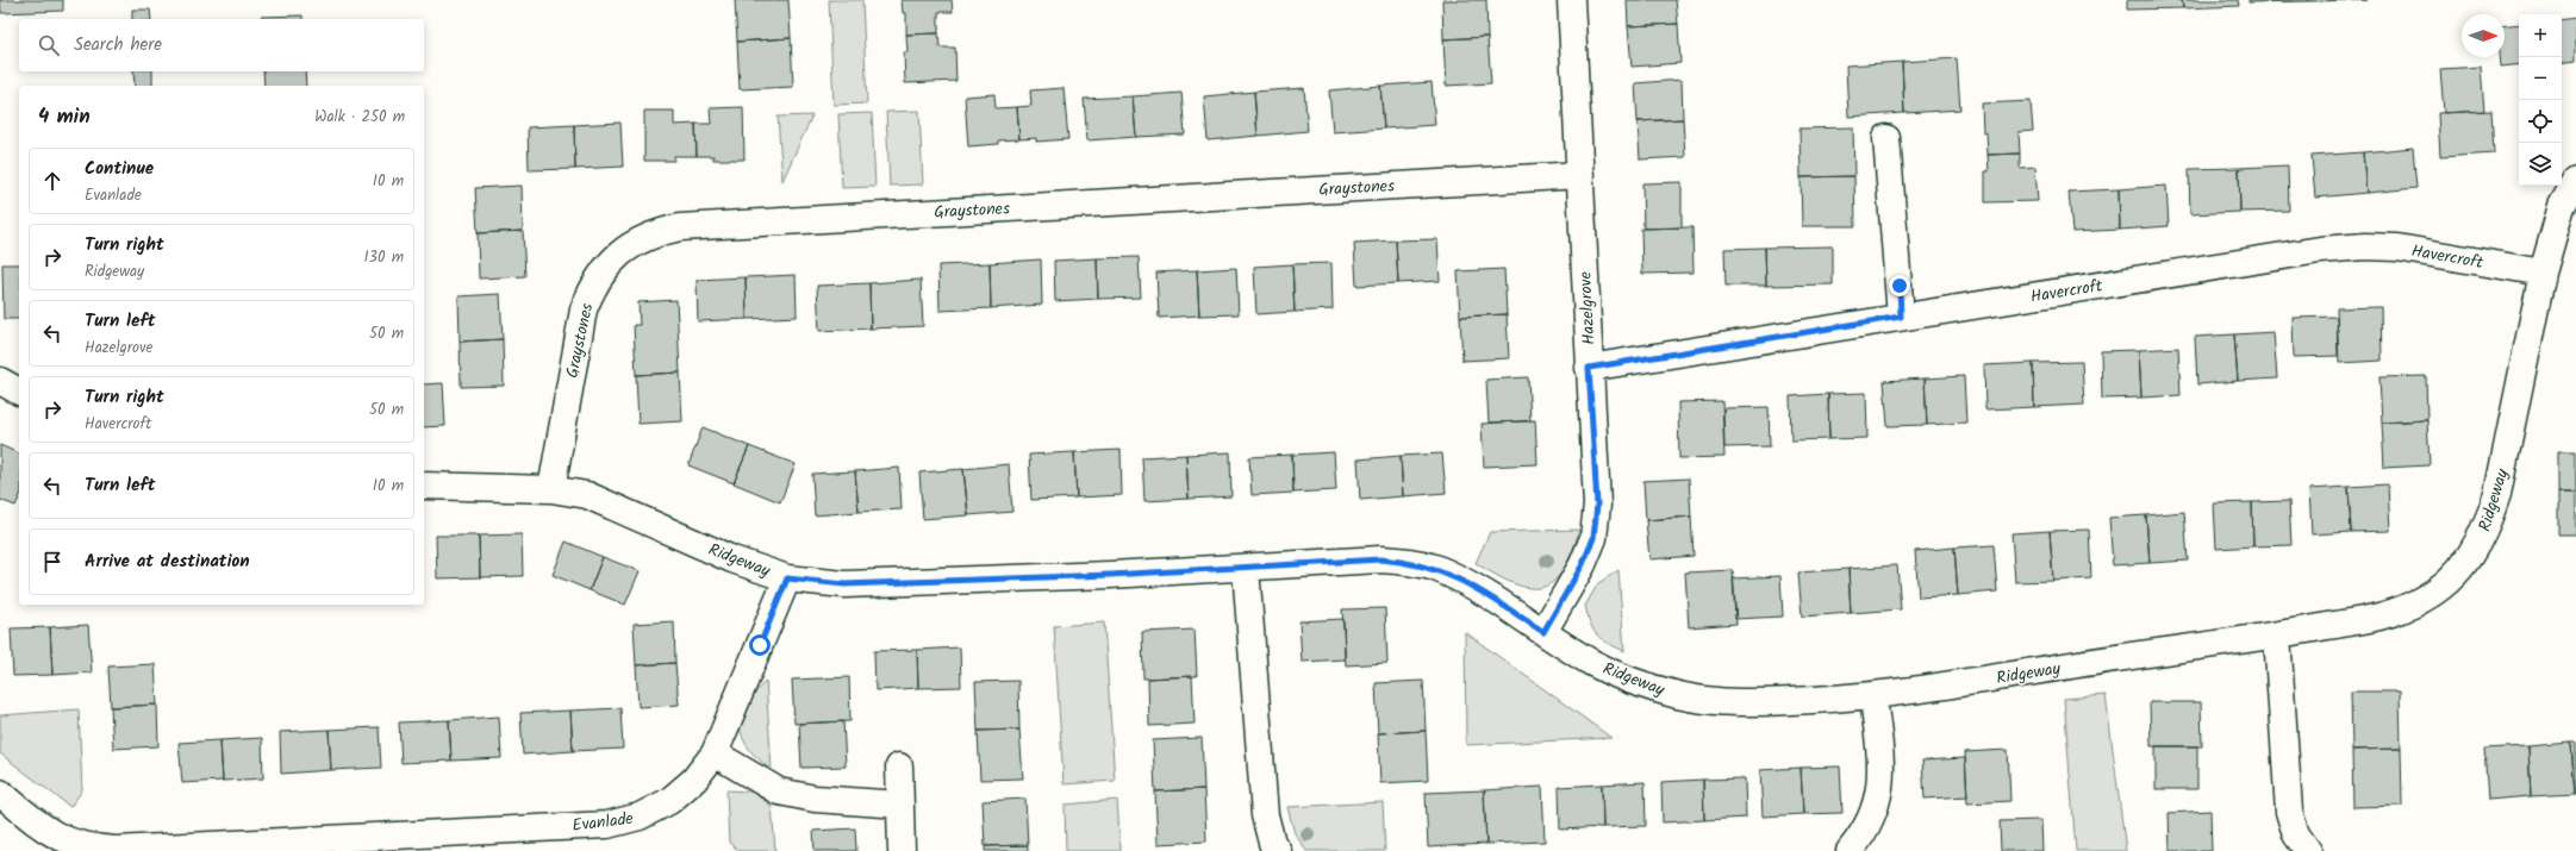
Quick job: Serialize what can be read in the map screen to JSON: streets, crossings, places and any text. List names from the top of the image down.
{
  "streets": {
    "street": [
      "Graystones",
      "Havercroft",
      "Hazelgrove",
      "Ridgeway",
      "Evanlade"
    ]
  },
  "crossings": [
    ["Graystones", "Hazelgrove"],
    ["Graystones", "Ridgeway"],
    ["Havercroft", "Hazelgrove"],
    ["Havercroft", "Ridgeway"],
    ["Hazelgrove", "Ridgeway"],
    ["Ridgeway", "Evanlade"]
  ],
  "north": "right",
  "page": {
    "map_buttons": ["+", "−"],
    "search": "Search here",
    "heading": ["4 min", "Walk · 250 m"],
    "list": [
      ["Continue", "Evanlade", "10 m"],
      ["Turn right", "Ridgeway", "130 m"],
      ["Turn left", "Hazelgrove", "50 m"],
      ["Turn right", "Havercroft", "50 m"],
      ["Turn left", "10 m"],
      "Arrive at destination"
    ]
  }
}
